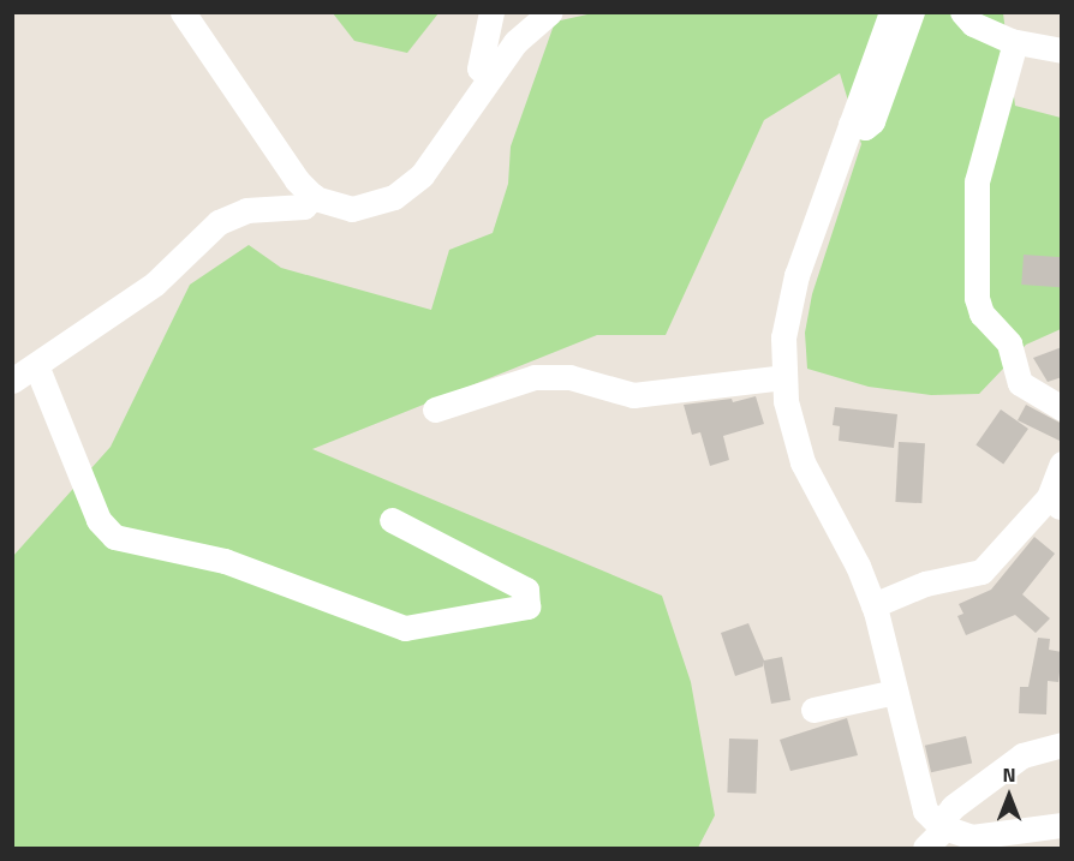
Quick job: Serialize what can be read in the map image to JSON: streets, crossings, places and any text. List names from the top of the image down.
{
  "north": "top"
}
